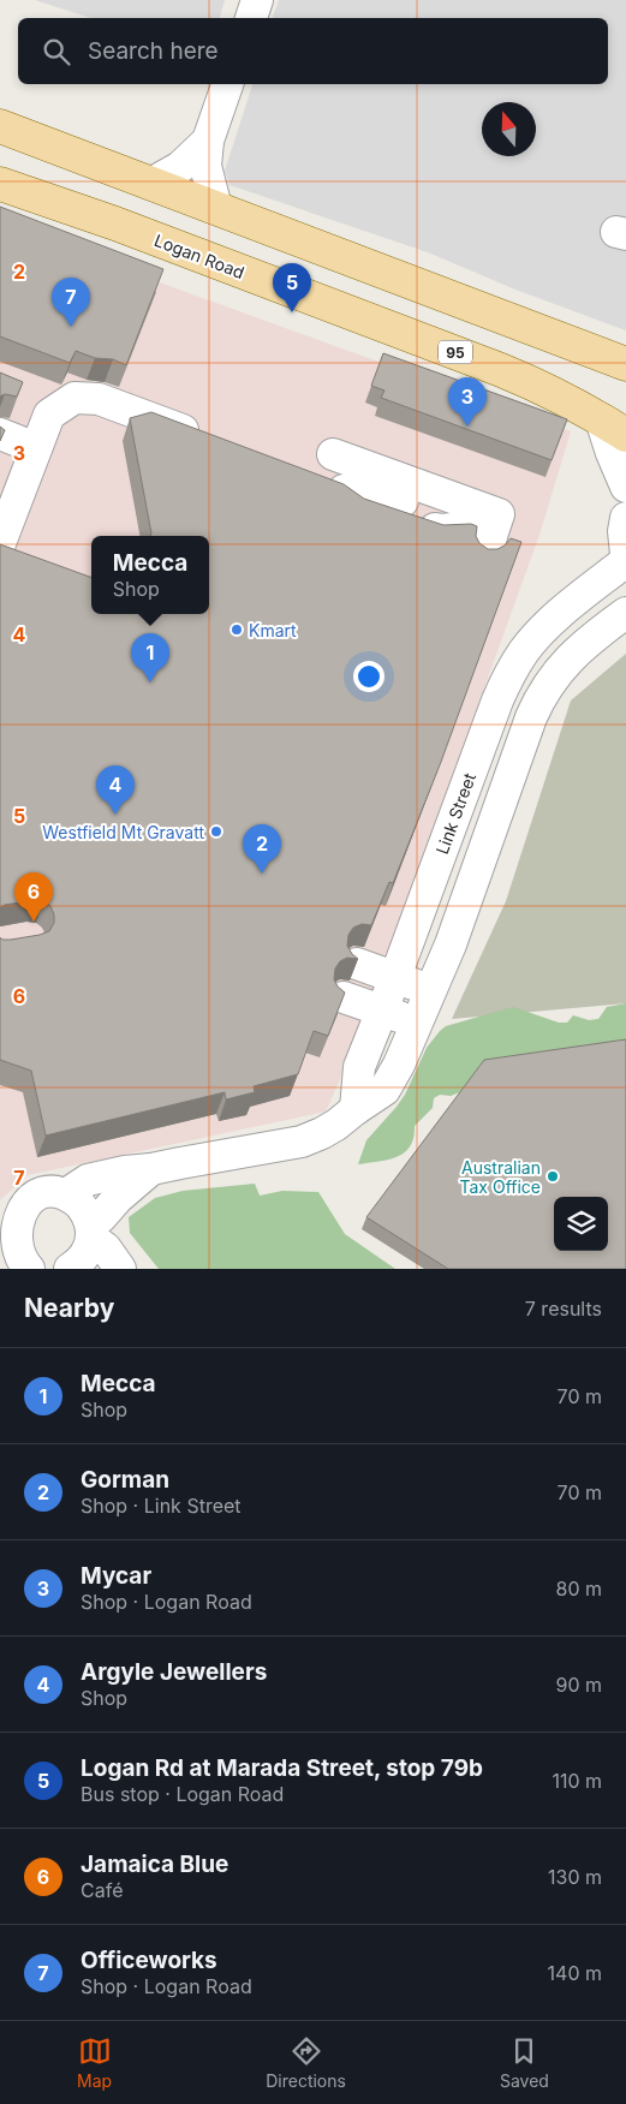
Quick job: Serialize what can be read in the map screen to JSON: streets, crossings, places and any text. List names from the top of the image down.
{
  "streets": {
    "main road": ["Logan Road", "95"],
    "street": ["Link Street"]
  },
  "places": ["Kmart", "Westfield Mt Gravatt", "Australian Tax Office"],
  "north": "top",
  "page": {
    "search": "Search here",
    "pins": [
      "5",
      "7",
      "3",
      "1",
      "4",
      "2",
      "6"
    ],
    "popup": ["Mecca", "Shop"],
    "heading": ["Nearby", "7 results"],
    "list": [
      {
        "mark": "1",
        "name": "Mecca",
        "note": "Shop",
        "value": "70 m"
      },
      {
        "mark": "2",
        "name": "Gorman",
        "note": "Shop · Link Street",
        "value": "70 m"
      },
      {
        "mark": "3",
        "name": "Mycar",
        "note": "Shop · Logan Road",
        "value": "80 m"
      },
      {
        "mark": "4",
        "name": "Argyle Jewellers",
        "note": "Shop",
        "value": "90 m"
      },
      {
        "mark": "5",
        "name": "Logan Rd at Marada Street, stop 79b",
        "note": "Bus stop · Logan Road",
        "value": "110 m"
      },
      {
        "mark": "6",
        "name": "Jamaica Blue",
        "note": "Café",
        "value": "130 m"
      },
      {
        "mark": "7",
        "name": "Officeworks",
        "note": "Shop · Logan Road",
        "value": "140 m"
      }
    ],
    "nav": ["Map", "Directions", "Saved"]
  },
  "grid": {
    "rows": [
      "2",
      "3",
      "4",
      "5",
      "6",
      "7"
    ]
  }
}
